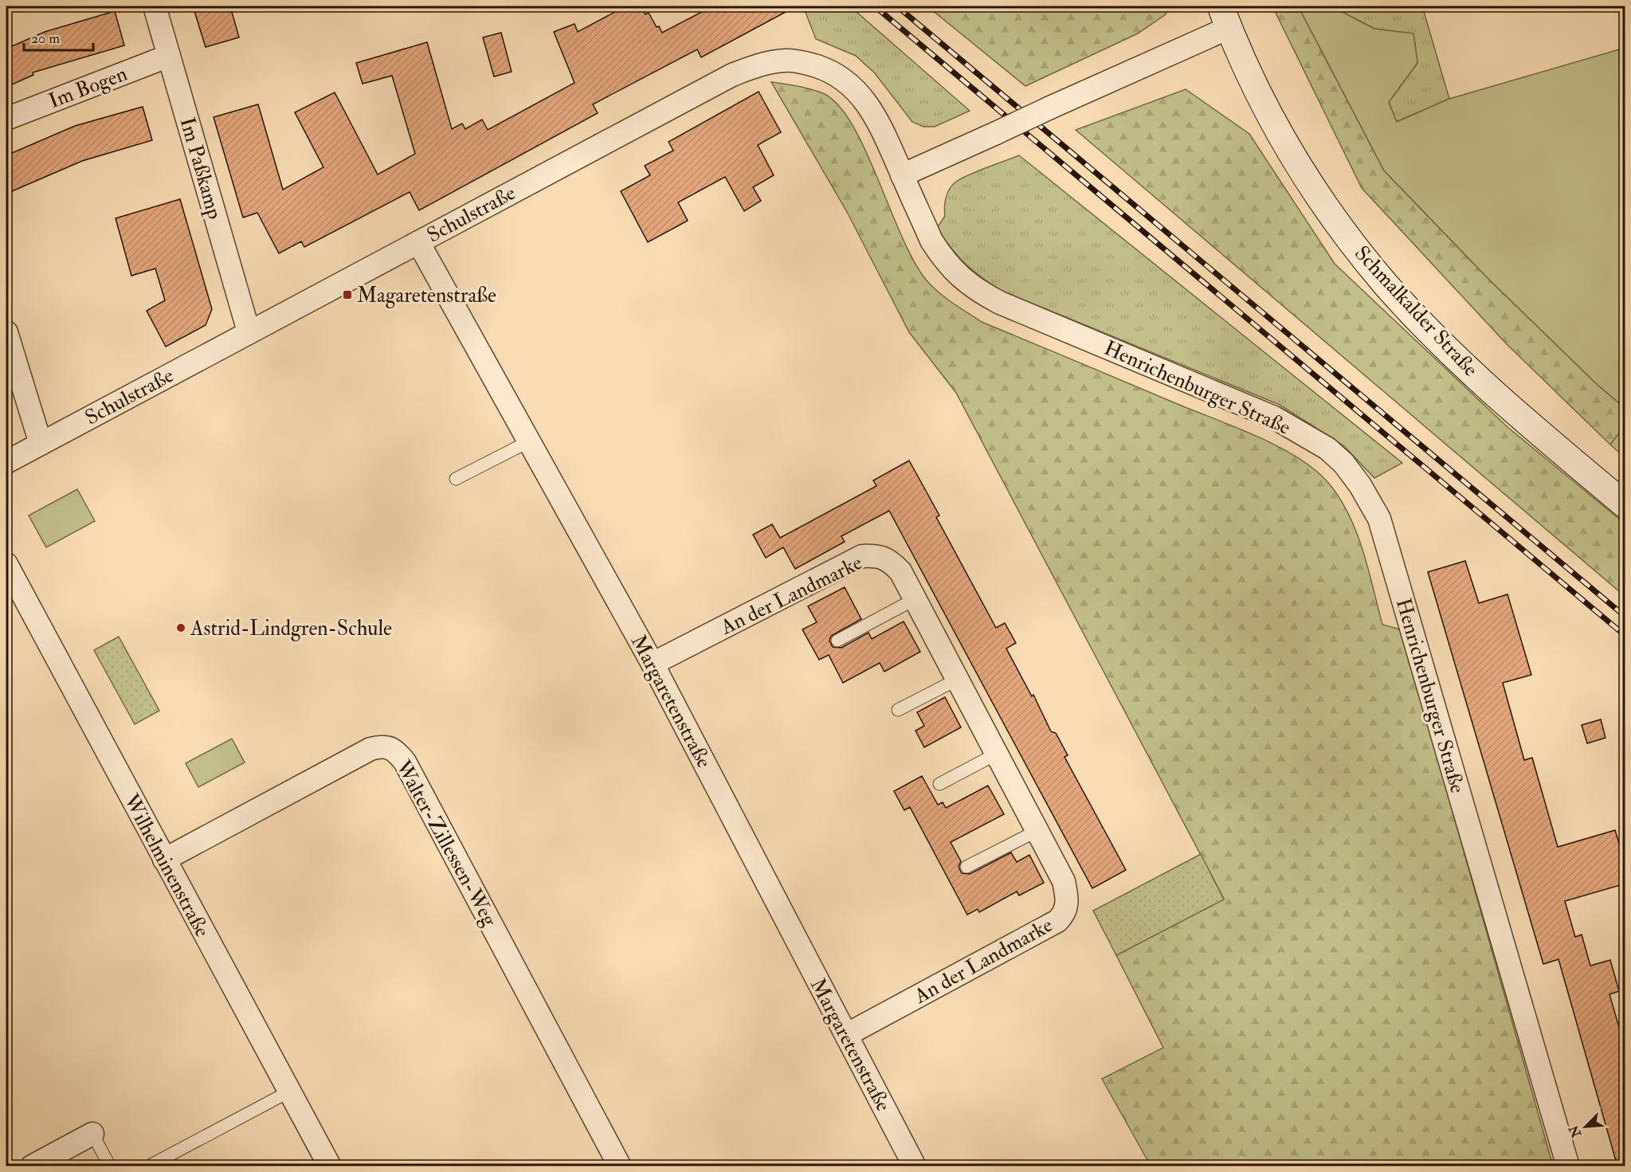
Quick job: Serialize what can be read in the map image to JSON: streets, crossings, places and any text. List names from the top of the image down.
{
  "streets": {
    "main road": ["Schmalkalder Straße"],
    "street": [
      "Im Bogen",
      "Im Paßkamp",
      "Schulstraße",
      "Henrichenburger Straße",
      "An der Landmarke",
      "Margaretenstraße",
      "Walter-Zillessen-Weg",
      "Wilhelminenstraße"
    ]
  },
  "crossings": [
    ["Im Bogen", "Im Paßkamp"],
    ["Im Paßkamp", "Schulstraße"],
    ["Schulstraße", "Henrichenburger Straße"],
    ["Schulstraße", "Margaretenstraße"],
    ["An der Landmarke", "Margaretenstraße"],
    ["Walter-Zillessen-Weg", "Wilhelminenstraße"]
  ],
  "places": {
    "transit": ["Magaretenstraße"],
    "other": ["Astrid-Lindgren-Schule"]
  },
  "scale_bar": "20 m",
  "north": "bottom left"
}
